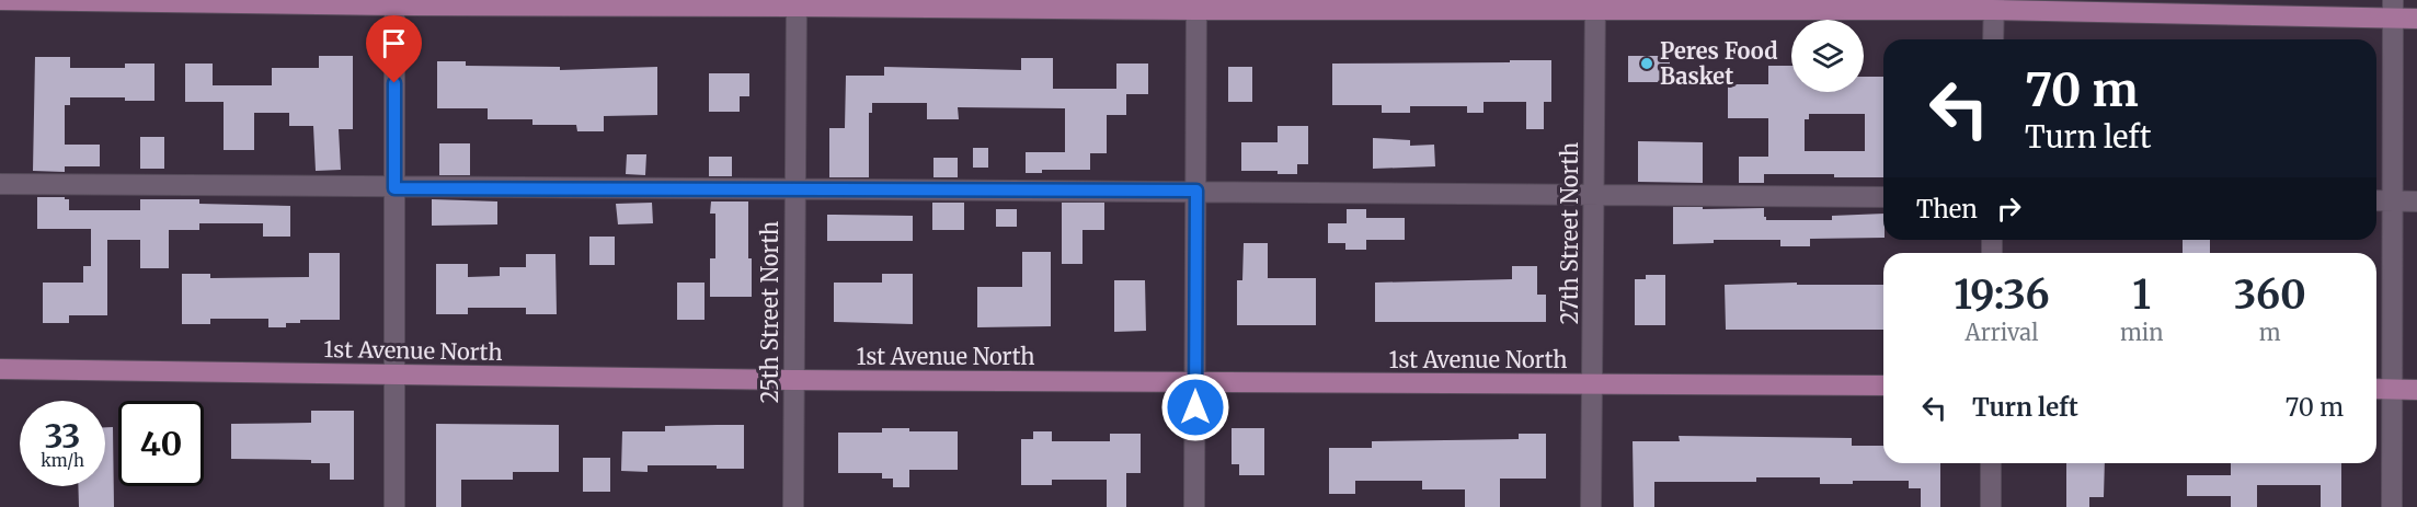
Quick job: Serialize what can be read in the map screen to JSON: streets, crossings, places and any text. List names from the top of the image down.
{
  "streets": {
    "main road": ["1st Avenue North"],
    "street": ["27th Street North", "25th Street North"]
  },
  "crossings": [
    ["27th Street North", "1st Avenue North"],
    ["25th Street North", "1st Avenue North"]
  ],
  "places": ["Peres Food Basket"],
  "page": {
    "turn": ["70 m", "Turn left"],
    "then": "Then",
    "eta": [
      "19:36",
      "Arrival",
      "1",
      "min",
      "360",
      "m"
    ],
    "list": [
      {
        "name": "Turn left",
        "value": "70 m"
      }
    ],
    "speed": "33 km/h",
    "limit": "40"
  }
}
